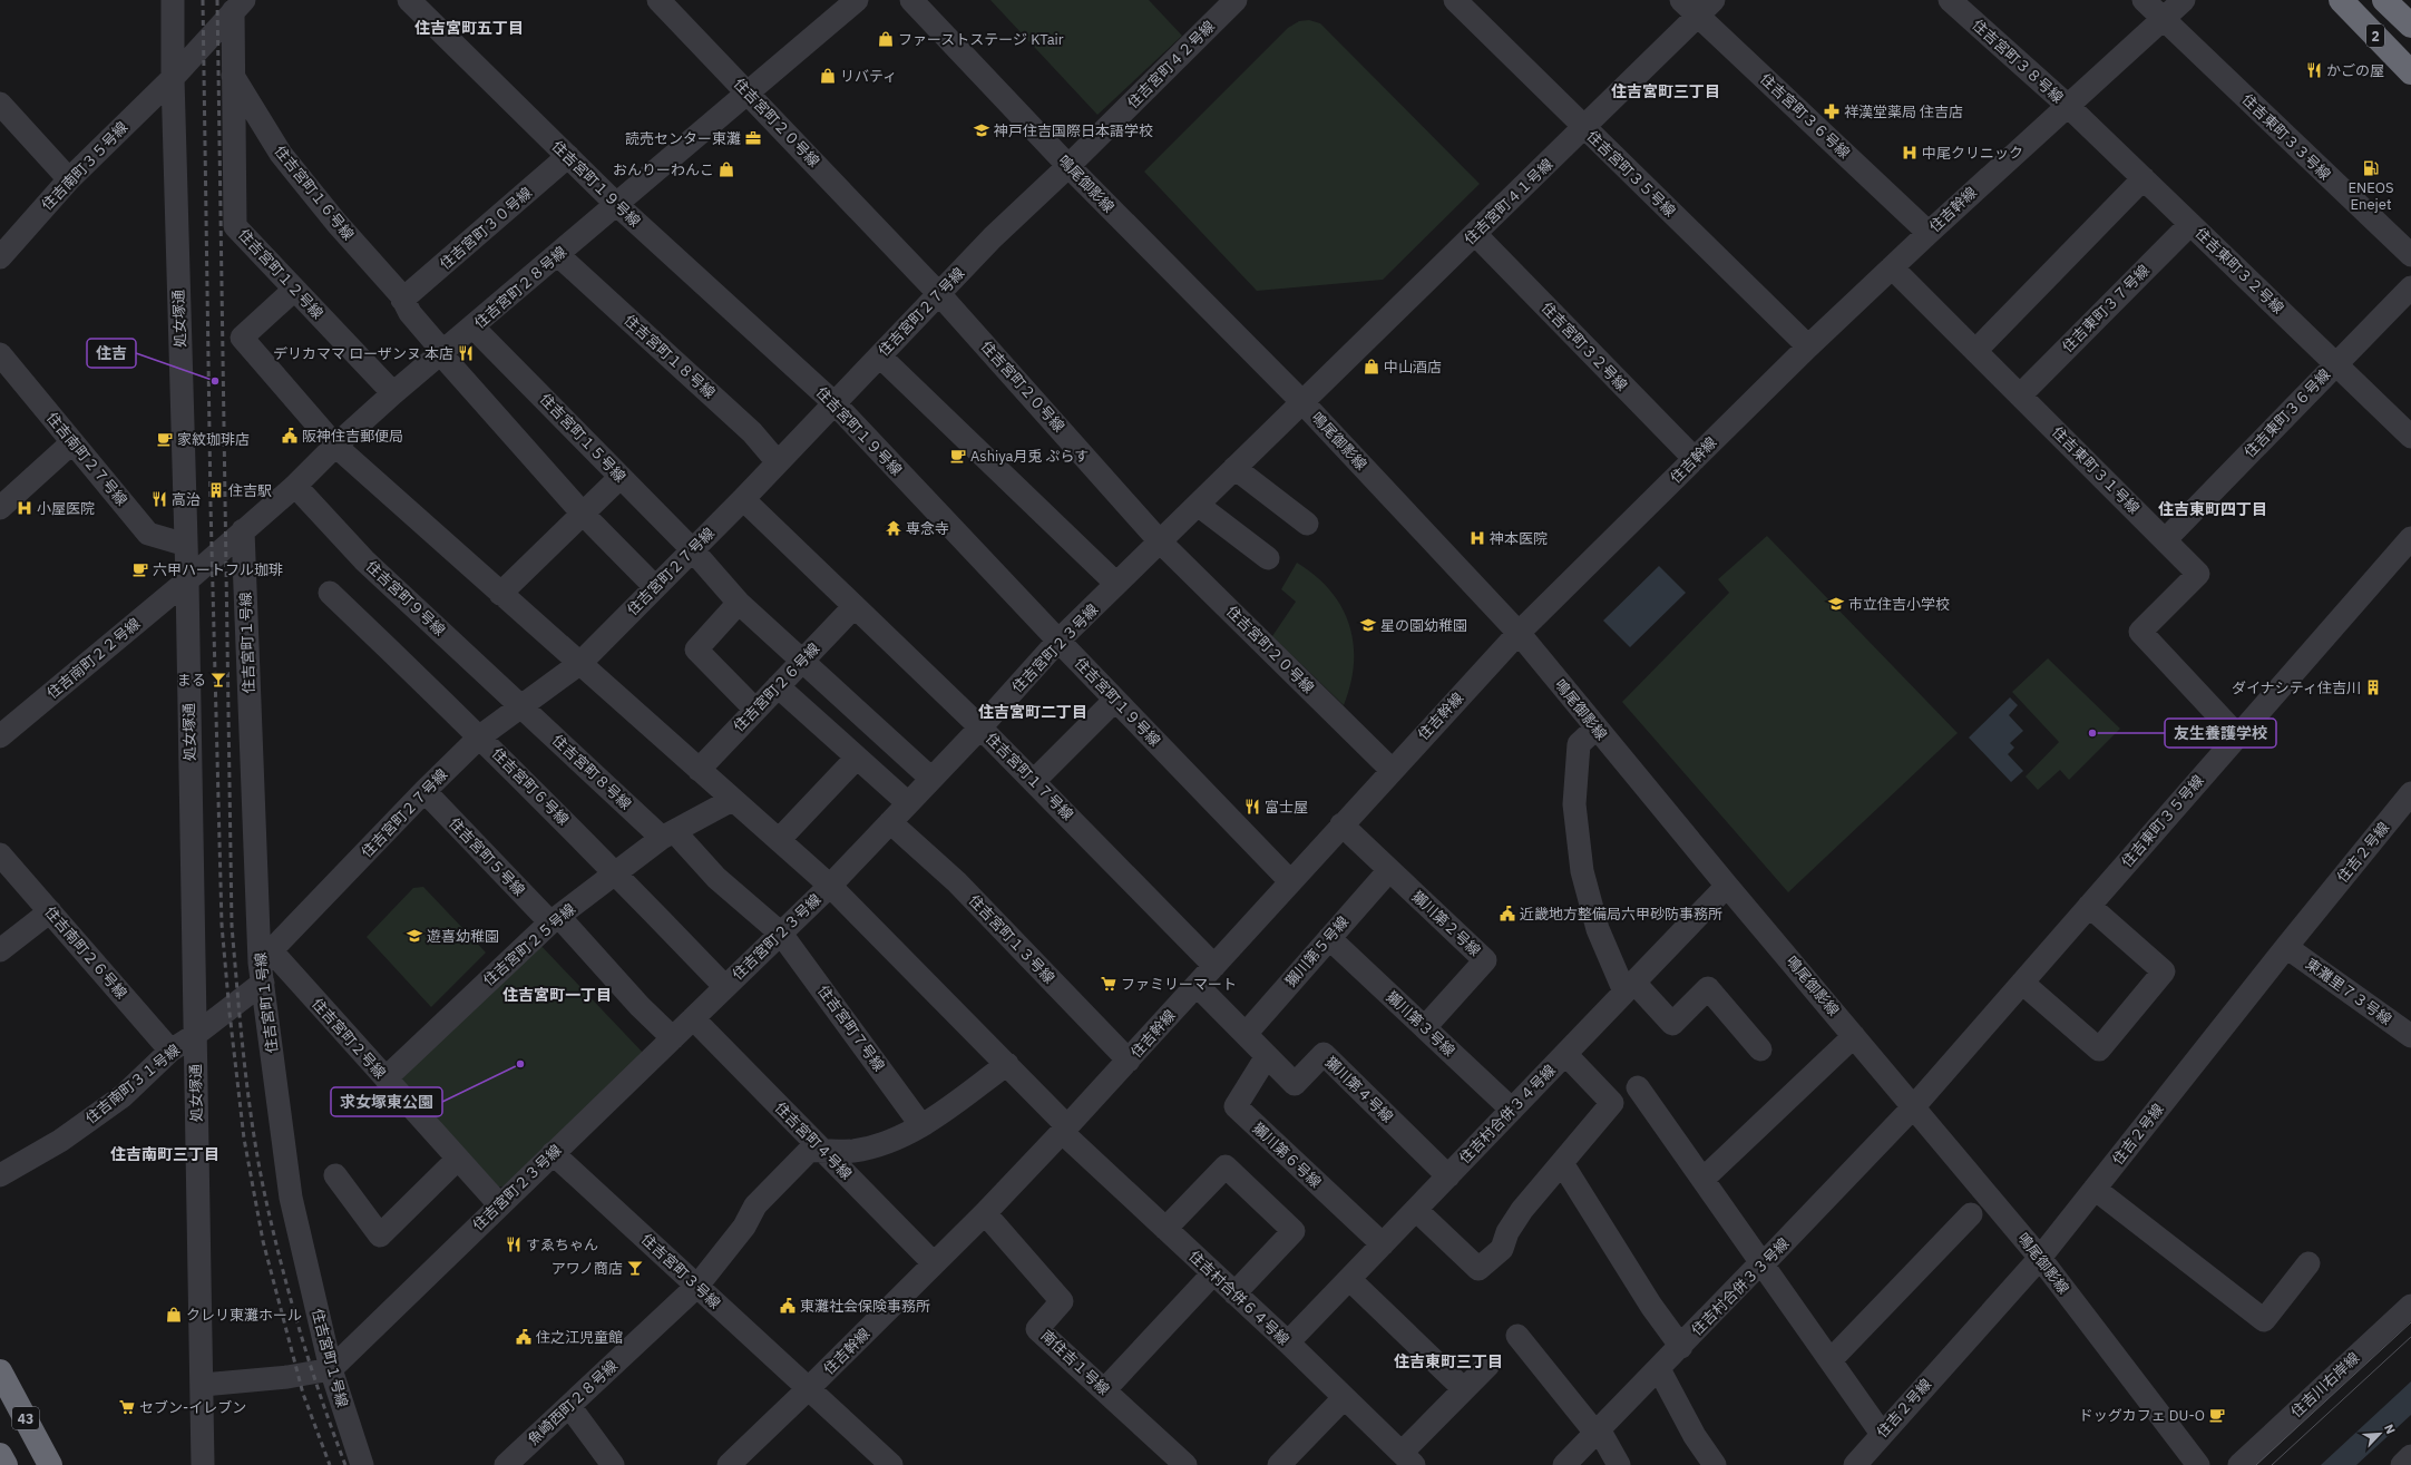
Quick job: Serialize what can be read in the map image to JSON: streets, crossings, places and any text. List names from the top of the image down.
{
  "streets": {
    "highway": ["2", "43"],
    "street": [
      "住吉宮町３８号線",
      "住吉宮町４２号線",
      "住吉宮町３６号線",
      "住吉宮町２０号線",
      "住吉東町３３号線",
      "住吉南町３５号線",
      "住吉宮町３５号線",
      "住吉宮町１９号線",
      "鳴尾御影線",
      "住吉宮町１６号線",
      "住吉宮町４１号線",
      "住吉幹線",
      "住吉宮町３０号線",
      "住吉東町３２号線",
      "住吉宮町１２号線",
      "住吉宮町２８号線",
      "住吉東町３７号線",
      "住吉宮町２７号線",
      "処女塚通",
      "住吉宮町３２号線",
      "住吉宮町１８号線",
      "住吉東町３６号線",
      "住吉宮町１５号線",
      "住吉南町２７号線",
      "住吉東町３１号線",
      "住吉宮町９号線",
      "住吉宮町１号線",
      "住吉宮町２３号線",
      "住吉南町２２号線",
      "住吉宮町２６号線",
      "住吉宮町８号線",
      "住吉宮町１７号線",
      "住吉宮町６号線",
      "住吉東町３５号線",
      "住吉２号線",
      "住吉宮町５号線",
      "獺川第２号線",
      "住吉宮町１３号線",
      "住吉宮町２５号線",
      "獺川第５号線",
      "住吉南町２６号線",
      "東灘里７３号線",
      "獺川第３号線",
      "住吉宮町７号線",
      "住吉宮町２号線",
      "住吉南町３１号線",
      "獺川第４号線",
      "住吉村合併３４号線",
      "住吉宮町４号線",
      "獺川第６号線",
      "住吉宮町３号線",
      "住吉村合併３３号線",
      "住吉村合併６４号線",
      "南住吉１号線",
      "住吉川右岸線",
      "魚崎西町２８号線"
    ]
  },
  "crossings": [
    ["住吉宮町３８号線", "住吉幹線"],
    ["住吉宮町３８号線", "住吉東町３２号線"],
    ["住吉宮町４２号線", "鳴尾御影線"],
    ["住吉宮町４２号線", "住吉宮町２７号線"],
    ["住吉宮町３６号線", "住吉宮町４１号線"],
    ["住吉宮町３６号線", "住吉幹線"],
    ["住吉宮町２０号線", "住吉幹線"],
    ["住吉宮町２０号線", "住吉宮町２８号線"],
    ["住吉宮町２０号線", "住吉宮町２７号線"],
    ["住吉宮町２０号線", "住吉宮町２３号線"],
    ["住吉東町３３号線", "住吉幹線"],
    ["住吉南町３５号線", "処女塚通"],
    ["住吉宮町３５号線", "住吉宮町４１号線"],
    ["住吉宮町３５号線", "住吉幹線"],
    ["住吉宮町１９号線", "住吉幹線"],
    ["住吉宮町１９号線", "住吉宮町３０号線"],
    ["住吉宮町１９号線", "住吉宮町２８号線"],
    ["住吉宮町１９号線", "住吉宮町２７号線"],
    ["住吉宮町１９号線", "住吉宮町２３号線"],
    ["鳴尾御影線", "住吉宮町４１号線"],
    ["鳴尾御影線", "住吉幹線"],
    ["鳴尾御影線", "住吉宮町２７号線"],
    ["鳴尾御影線", "住吉宮町２３号線"],
    ["鳴尾御影線", "住吉東町３５号線"],
    ["鳴尾御影線", "住吉２号線"],
    ["鳴尾御影線", "住吉村合併３４号線"],
    ["鳴尾御影線", "住吉村合併３３号線"],
    ["住吉宮町１６号線", "住吉宮町３０号線"],
    ["住吉宮町１６号線", "住吉宮町１２号線"],
    ["住吉宮町１６号線", "住吉宮町２８号線"],
    ["住吉宮町１６号線", "住吉宮町２７号線"],
    ["住吉宮町４１号線", "住吉宮町３２号線"],
    ["住吉宮町４１号線", "住吉宮町２３号線"],
    ["住吉幹線", "住吉東町３２号線"],
    ["住吉幹線", "住吉宮町３２号線"],
    ["住吉幹線", "住吉東町３１号線"],
    ["住吉幹線", "住吉宮町１７号線"],
    ["住吉幹線", "獺川第２号線"],
    ["住吉幹線", "住吉宮町１３号線"],
    ["住吉幹線", "獺川第４号線"],
    ["住吉幹線", "住吉宮町４号線"],
    ["住吉幹線", "住吉宮町３号線"],
    ["住吉幹線", "住吉村合併６４号線"],
    ["住吉幹線", "南住吉１号線"],
    ["住吉東町３２号線", "住吉東町３７号線"],
    ["住吉東町３２号線", "住吉東町３６号線"],
    ["住吉宮町１２号線", "住吉宮町２８号線"],
    ["住吉宮町１２号線", "住吉村合併６４号線"],
    ["住吉宮町２８号線", "処女塚通"],
    ["住吉宮町２８号線", "住吉宮町１８号線"],
    ["住吉宮町２８号線", "住吉宮町１５号線"],
    ["住吉宮町２８号線", "住吉宮町９号線"],
    ["住吉宮町２８号線", "住吉宮町１号線"],
    ["住吉宮町２８号線", "住吉南町２２号線"],
    ["住吉宮町２８号線", "住吉村合併６４号線"],
    ["住吉東町３７号線", "住吉東町３１号線"],
    ["住吉宮町２７号線", "処女塚通"],
    ["住吉宮町２７号線", "住吉宮町１８号線"],
    ["住吉宮町２７号線", "住吉宮町１５号線"],
    ["住吉宮町２７号線", "住吉宮町９号線"],
    ["住吉宮町２７号線", "住吉宮町１号線"],
    ["住吉宮町２７号線", "住吉宮町８号線"],
    ["住吉宮町２７号線", "住吉宮町１７号線"],
    ["住吉宮町２７号線", "住吉宮町６号線"],
    ["住吉宮町２７号線", "住吉宮町５号線"],
    ["住吉宮町２７号線", "住吉宮町２号線"],
    ["住吉宮町２７号線", "住吉南町３１号線"],
    ["住吉宮町２７号線", "住吉村合併６４号線"],
    ["処女塚通", "住吉南町２７号線"],
    ["処女塚通", "住吉南町２２号線"],
    ["処女塚通", "住吉南町３１号線"],
    ["住吉東町３６号線", "住吉東町３１号線"],
    ["住吉宮町１５号線", "住吉宮町２３号線"],
    ["住吉宮町１５号線", "住吉宮町２６号線"],
    ["住吉東町３１号線", "住吉東町３５号線"],
    ["住吉宮町９号線", "住吉宮町８号線"],
    ["住吉宮町１号線", "住吉宮町２３号線"],
    ["住吉宮町１号線", "住吉宮町２号線"],
    ["住吉宮町２３号線", "住吉宮町８号線"],
    ["住吉宮町２３号線", "住吉宮町１７号線"],
    ["住吉宮町２３号線", "住吉宮町６号線"],
    ["住吉宮町２３号線", "住吉宮町５号線"],
    ["住吉宮町２３号線", "住吉宮町１３号線"],
    ["住吉宮町２３号線", "住吉宮町７号線"],
    ["住吉宮町２３号線", "住吉宮町２号線"],
    ["住吉宮町２３号線", "住吉宮町４号線"],
    ["住吉宮町２３号線", "住吉宮町３号線"],
    ["住吉宮町２３号線", "住吉村合併６４号線"],
    ["住吉宮町２６号線", "住吉宮町１７号線"],
    ["住吉宮町２６号線", "住吉村合併６４号線"],
    ["住吉宮町８号線", "住吉宮町２５号線"],
    ["住吉宮町８号線", "住吉宮町７号線"],
    ["住吉宮町６号線", "住吉宮町２５号線"],
    ["住吉東町３５号線", "住吉村合併３３号線"],
    ["住吉２号線", "東灘里７３号線"],
    ["住吉宮町５号線", "住吉宮町２５号線"],
    ["獺川第２号線", "獺川第５号線"],
    ["獺川第２号線", "獺川第３号線"],
    ["住吉宮町２５号線", "住吉宮町２号線"],
    ["住吉宮町２５号線", "住吉村合併６４号線"],
    ["獺川第５号線", "獺川第３号線"],
    ["獺川第５号線", "獺川第４号線"],
    ["住吉南町２６号線", "住吉南町３１号線"],
    ["獺川第３号線", "住吉村合併３４号線"],
    ["獺川第４号線", "住吉村合併３４号線"],
    ["獺川第４号線", "獺川第６号線"],
    ["住吉村合併３４号線", "獺川第６号線"],
    ["住吉村合併３４号線", "住吉村合併６４号線"],
    ["住吉宮町４号線", "魚崎西町２８号線"],
    ["住吉宮町３号線", "魚崎西町２８号線"]
  ],
  "districts": [
    "住吉宮町五丁目",
    "住吉宮町三丁目",
    "住吉東町四丁目",
    "住吉宮町二丁目",
    "住吉宮町一丁目",
    "住吉南町三丁目",
    "住吉東町三丁目"
  ],
  "places": {
    "shop": [
      "ファーストステージ KTair",
      "リバティ",
      "おんりーわんこ",
      "中山酒店",
      "クレリ東灘ホール"
    ],
    "restaurant": [
      "かごの屋",
      "デリカママ ローザンヌ 本店",
      "高治",
      "富士屋",
      "すゑちゃん"
    ],
    "pharmacy": ["祥漢堂薬局 住吉店"],
    "school or university": [
      "神戸住吉国際日本語学校",
      "市立住吉小学校",
      "星の園幼稚園",
      "遊喜幼稚園"
    ],
    "office": ["読売センター東灘"],
    "hospital": ["中尾クリニック", "小屋医院", "神本医院"],
    "fuel station": ["ENEOS Enejet"],
    "other": ["住吉", "友生養護学校", "求女塚東公園"],
    "public building": [
      "阪神住吉郵便局",
      "近畿地方整備局六甲砂防事務所",
      "東灘社会保険事務所",
      "住之江児童館"
    ],
    "cafe": [
      "家紋珈琲店",
      "Ashiya月兎 ぷらす",
      "六甲ハートフル珈琲",
      "ドッグカフェ DU-O"
    ],
    "building": ["住吉駅", "ダイナシティ住吉川"],
    "temple": ["専念寺"],
    "bar": ["まる", "アワノ商店"],
    "supermarket": ["ファミリーマート", "セブン-イレブン"]
  },
  "north": "top right"
}
